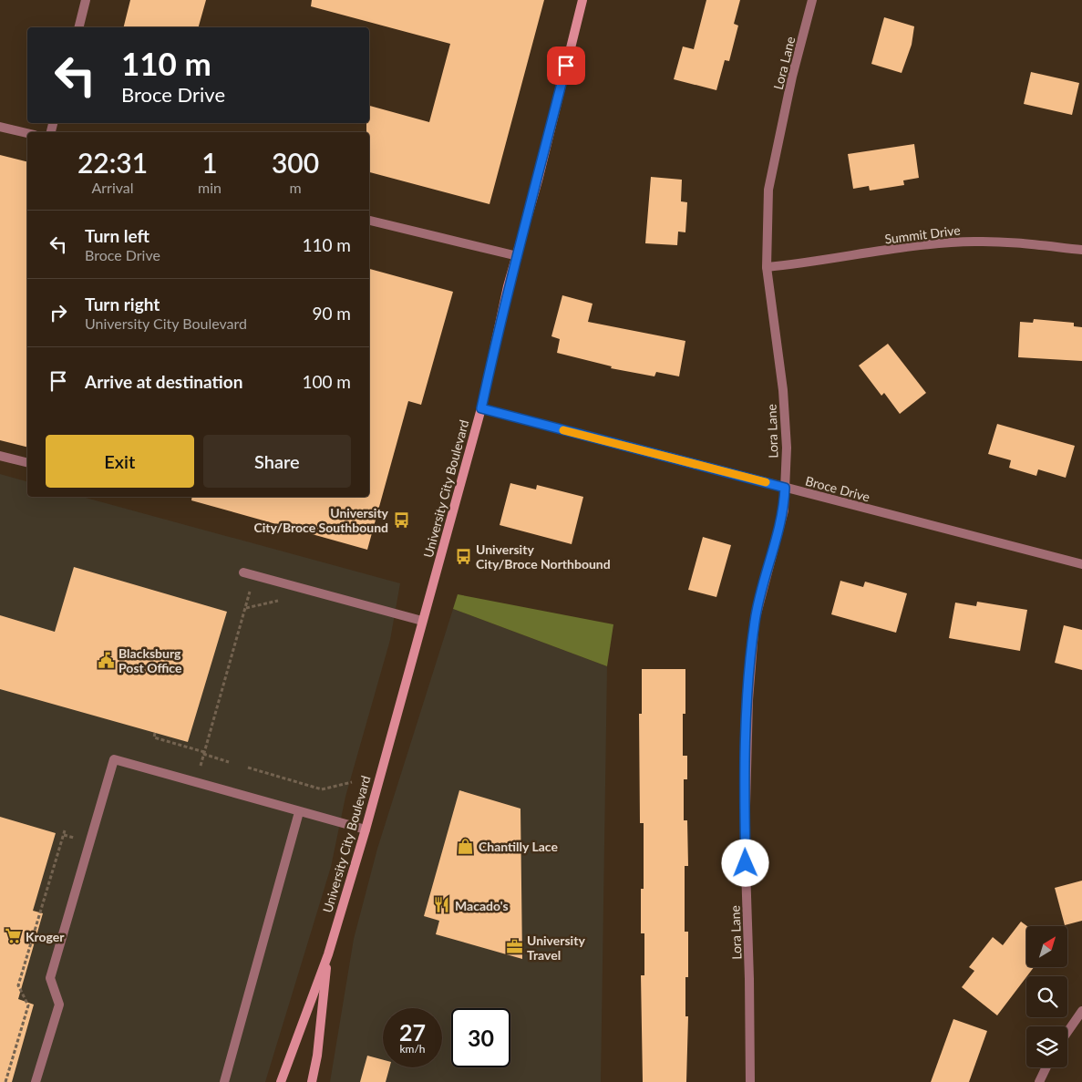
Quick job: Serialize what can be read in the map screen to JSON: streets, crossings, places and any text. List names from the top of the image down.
{
  "streets": {
    "main road": ["University City Boulevard"],
    "street": ["Lora Lane", "Summit Drive", "Broce Drive"]
  },
  "crossings": [
    ["Lora Lane", "Summit Drive"],
    ["Lora Lane", "Broce Drive"],
    ["University City Boulevard", "Broce Drive"]
  ],
  "places": {
    "bus stop": ["University City/Broce Southbound", "University City/Broce Northbound"],
    "public building": ["Blacksburg Post Office"],
    "shop": ["Chantilly Lace"],
    "restaurant": ["Macado's"],
    "supermarket": ["Kroger"],
    "office": ["University Travel"]
  },
  "north": "top right",
  "page": {
    "turn": ["110 m", "Broce Drive"],
    "eta": [
      "22:31",
      "Arrival",
      "1",
      "min",
      "300",
      "m"
    ],
    "list": [
      {
        "name": "Turn left",
        "note": "Broce Drive",
        "value": "110 m"
      },
      {
        "name": "Turn right",
        "note": "University City Boulevard",
        "value": "90 m"
      },
      {
        "name": "Arrive at destination",
        "value": "100 m"
      }
    ],
    "buttons": ["Exit", "Share"],
    "speed": "27 km/h",
    "limit": "30"
  }
}
